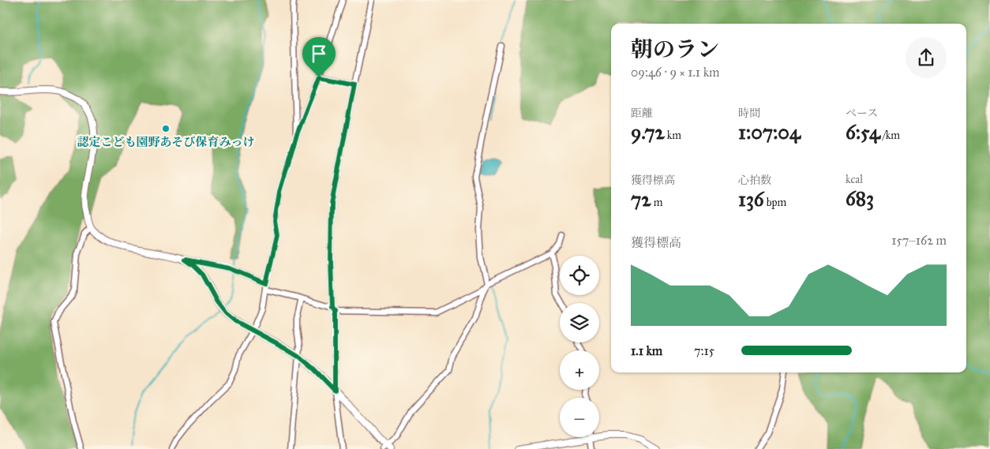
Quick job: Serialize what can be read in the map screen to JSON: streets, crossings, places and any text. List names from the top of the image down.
{
  "places": ["認定こども園野あそび保育みっけ"],
  "page": {
    "heading": ["朝のラン", "09:46 · 9 × 1.1 km"],
    "stats": [
      ["距離", "9.72 km"],
      ["時間", "1:07:04"],
      ["ペース", "6:54 /km"],
      ["獲得標高", "72 m"],
      ["心拍数", "136 bpm"],
      ["kcal", "683"]
    ],
    "chart": ["獲得標高", "157–162 m"],
    "map_buttons": ["+", "−"],
    "list": [
      {
        "name": "1.1 km",
        "note": "7:15"
      }
    ]
  }
}
